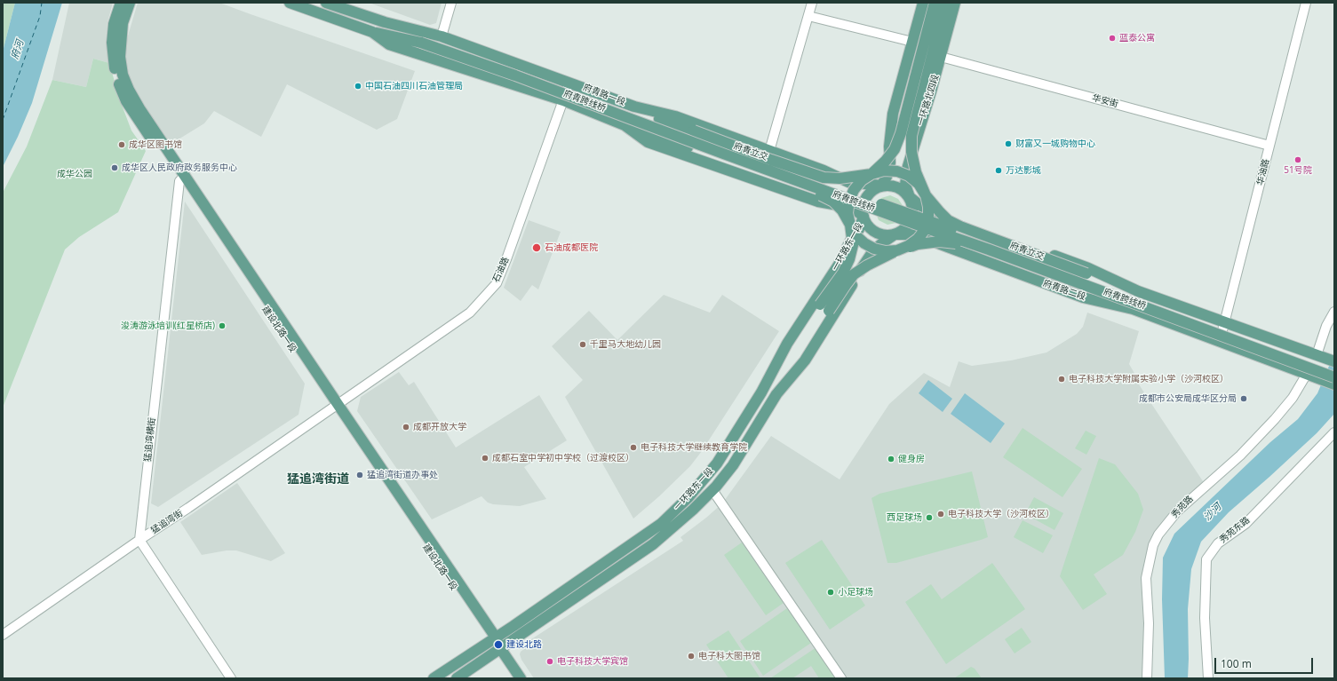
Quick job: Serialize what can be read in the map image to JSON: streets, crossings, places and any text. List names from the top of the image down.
{
  "streets": {
    "main road": [
      "府青路一段",
      "一环路北四段",
      "府青跨线桥",
      "府青立交",
      "一环路东一段",
      "府青路二段",
      "建设北路一段"
    ],
    "street": [
      "华安街",
      "华油路",
      "石油路",
      "猛追湾横街",
      "秀苑路",
      "猛追湾街",
      "秀苑东路"
    ]
  },
  "crossings": [
    ["府青路一段", "一环路北四段"],
    ["府青路一段", "府青跨线桥"],
    ["府青路一段", "府青立交"],
    ["府青路一段", "一环路东一段"],
    ["府青路一段", "石油路"],
    ["府青路一段", "府青路二段"],
    ["一环路北四段", "华安街"],
    ["一环路北四段", "一环路东一段"],
    ["一环路北四段", "府青路二段"],
    ["华安街", "华油路"],
    ["府青立交", "一环路东一段"],
    ["华油路", "府青路二段"],
    ["一环路东一段", "府青路二段"],
    ["一环路东一段", "建设北路一段"],
    ["石油路", "建设北路一段"],
    ["石油路", "猛追湾街"],
    ["府青路二段", "秀苑路"],
    ["建设北路一段", "猛追湾横街"],
    ["建设北路一段", "猛追湾街"],
    ["猛追湾横街", "猛追湾街"]
  ],
  "districts": ["猛追湾街道"],
  "water": ["府河", "沙河"],
  "parks": ["成华公园"],
  "places": [
    "蓝泰公寓",
    "中国石油四川石油管理局",
    "财富又一城购物中心",
    "成华区图书馆",
    "51号院",
    "成华区人民政府政务服务中心",
    "万达影城",
    "石油成都医院",
    "浚涛游泳培训(红星桥店)",
    "千里马大地幼儿园",
    "电子科技大学附属实验小学（沙河校区）",
    "成都市公安局成华区分局",
    "成都开放大学",
    "电子科技大学继续教育学院",
    "成都石室中学初中学校（过渡校区）",
    "健身房",
    "猛追湾街道办事处",
    "电子科技大学（沙河校区）",
    "西足球场",
    "小足球场",
    "建设北路",
    "电子科大图书馆",
    "电子科技大学宾馆"
  ],
  "scale_bar": "100 m"
}
